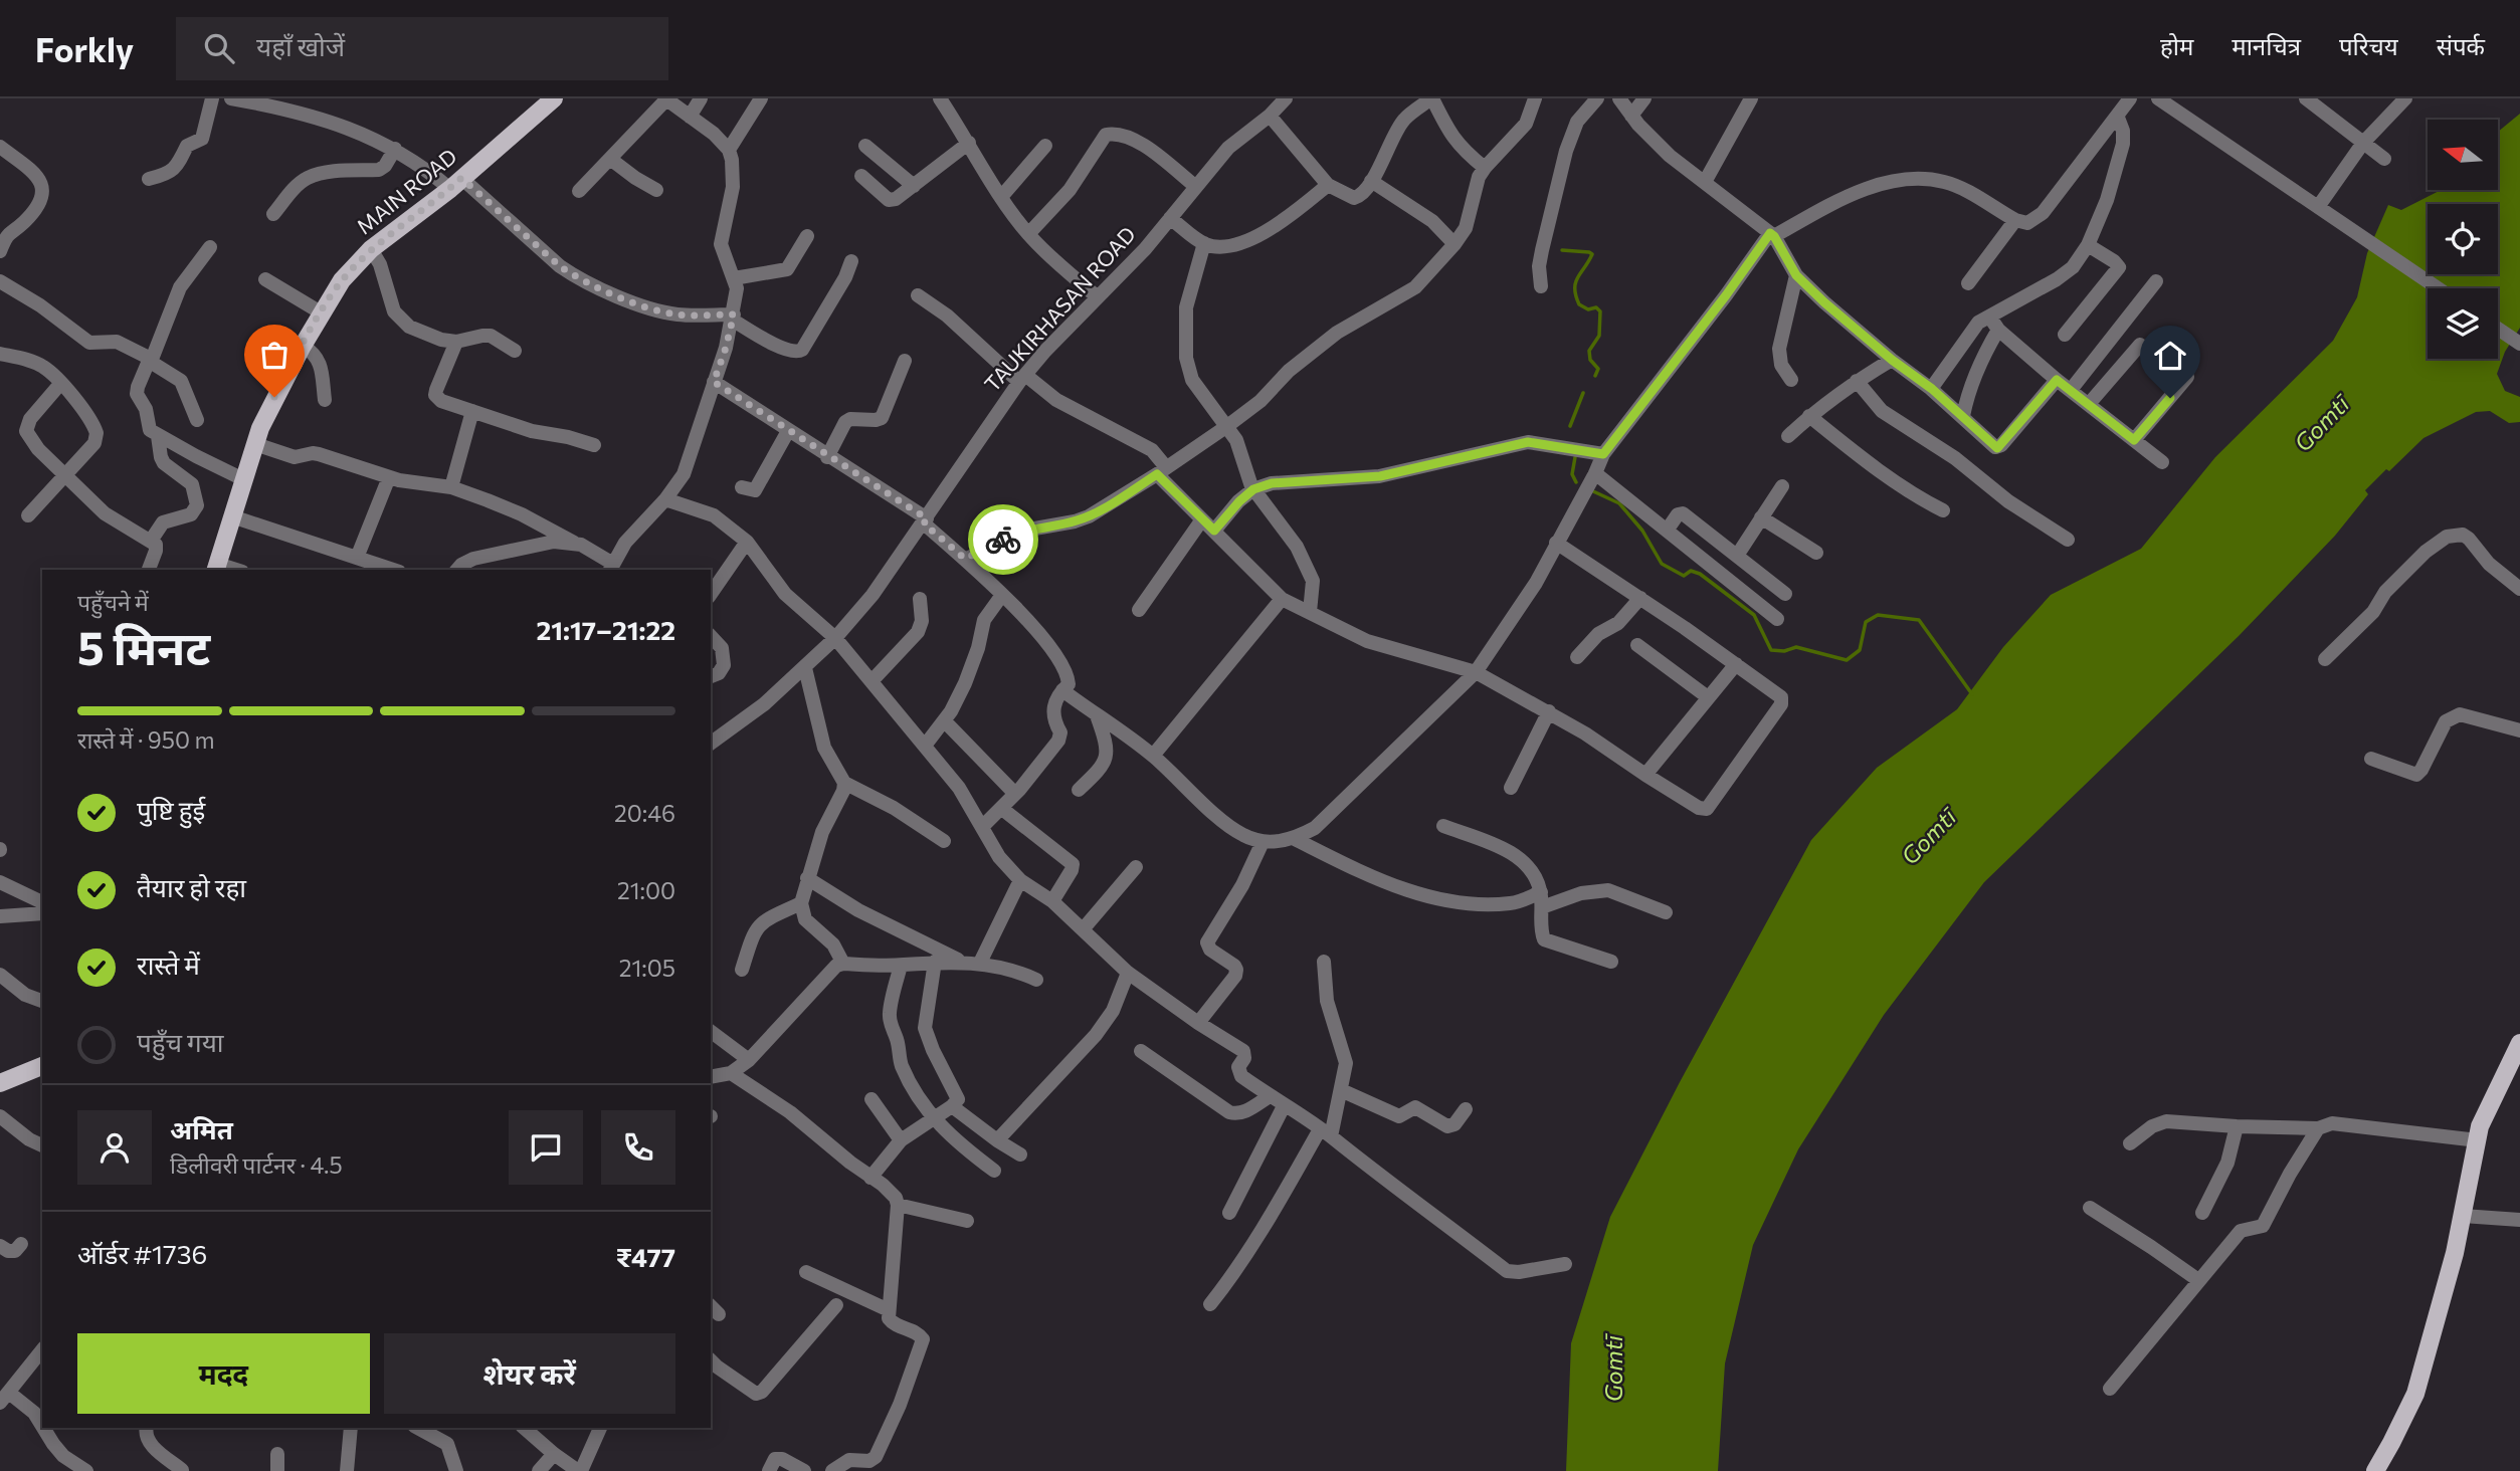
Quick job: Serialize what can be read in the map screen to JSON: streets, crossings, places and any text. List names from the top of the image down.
{
  "streets": {
    "main road": ["MAIN ROAD"],
    "street": ["TAUKIRHASAN ROAD"]
  },
  "water": ["Gomtī"],
  "north": "left",
  "page": {
    "header": "Forkly",
    "search": "यहाँ खोजें",
    "nav": [
      "होम",
      "मानचित्र",
      "परिचय",
      "संपर्क"
    ],
    "heading": ["5 मिनट", "पहुँचने में", "21:17–21:22"],
    "panel": [
      "अमित",
      "डिलीवरी पार्टनर · 4.5",
      "ऑर्डर #1736",
      "₹477"
    ],
    "bar": "रास्ते में · 950 m",
    "list": [
      ["पुष्टि हुई", "20:46"],
      ["तैयार हो रहा", "21:00"],
      ["रास्ते में", "21:05"],
      "पहुँच गया"
    ],
    "buttons": ["मदद", "शेयर करें"]
  }
}
